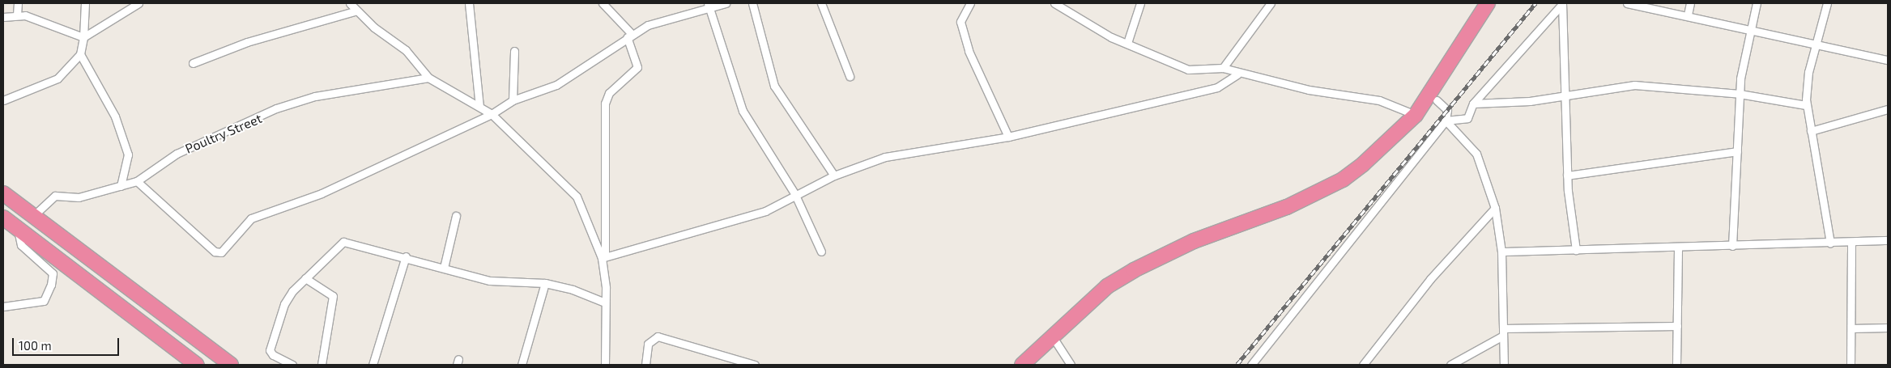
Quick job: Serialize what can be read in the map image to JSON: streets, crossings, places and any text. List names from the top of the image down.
{
  "streets": {
    "street": ["Poultry Street"]
  },
  "scale_bar": "100 m"
}
